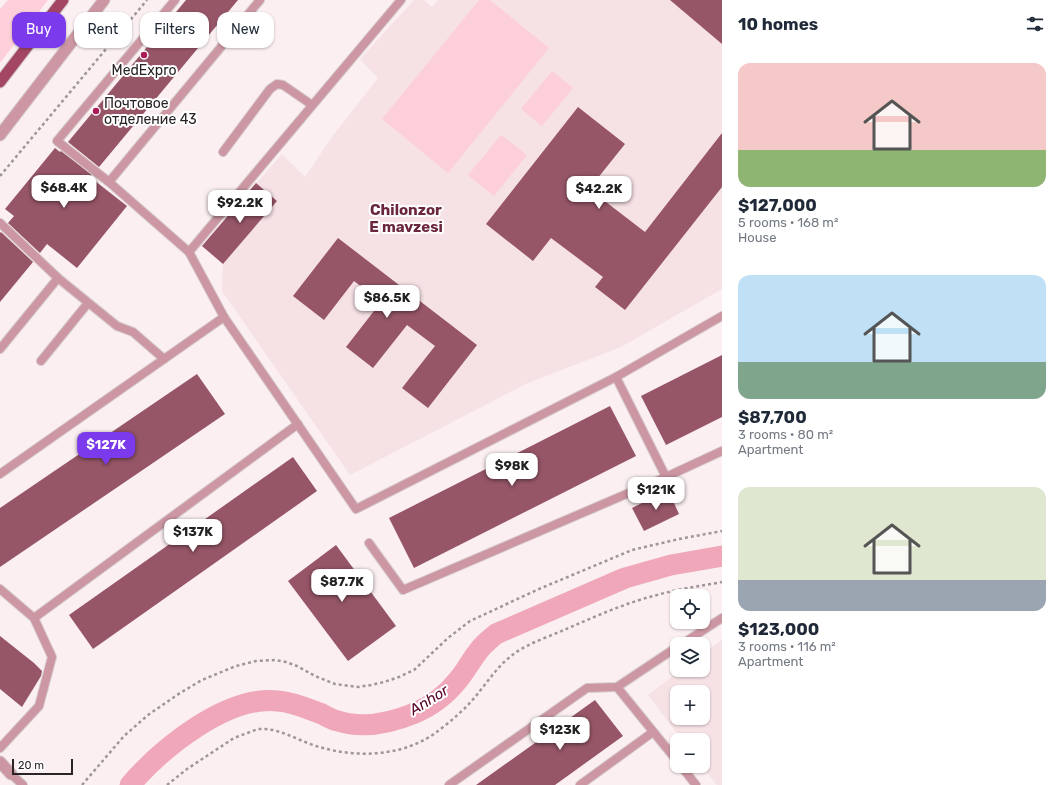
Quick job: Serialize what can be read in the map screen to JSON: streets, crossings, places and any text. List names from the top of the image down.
{
  "districts": ["Chilonzor E mavzesi"],
  "water": ["Anhor"],
  "places": ["MedExpro", "Почтовое отделение 43"],
  "scale_bar": "20 m",
  "page": {
    "heading": "10 homes",
    "chip": [
      "Buy",
      "Rent",
      "Filters",
      "New"
    ],
    "list": [
      {
        "name": "$127,000",
        "note": "5 rooms · 168 m² · House"
      },
      {
        "name": "$87,700",
        "note": "3 rooms · 80 m² · Apartment"
      },
      {
        "name": "$123,000",
        "note": "3 rooms · 116 m² · Apartment"
      }
    ],
    "price": [
      "$68.4K",
      "$42.2K",
      "$92.2K",
      "$86.5K",
      "$127K",
      "$98K",
      "$121K",
      "$137K",
      "$87.7K",
      "$123K"
    ],
    "map_buttons": ["+", "−"],
    "scale": "20 m"
  }
}
